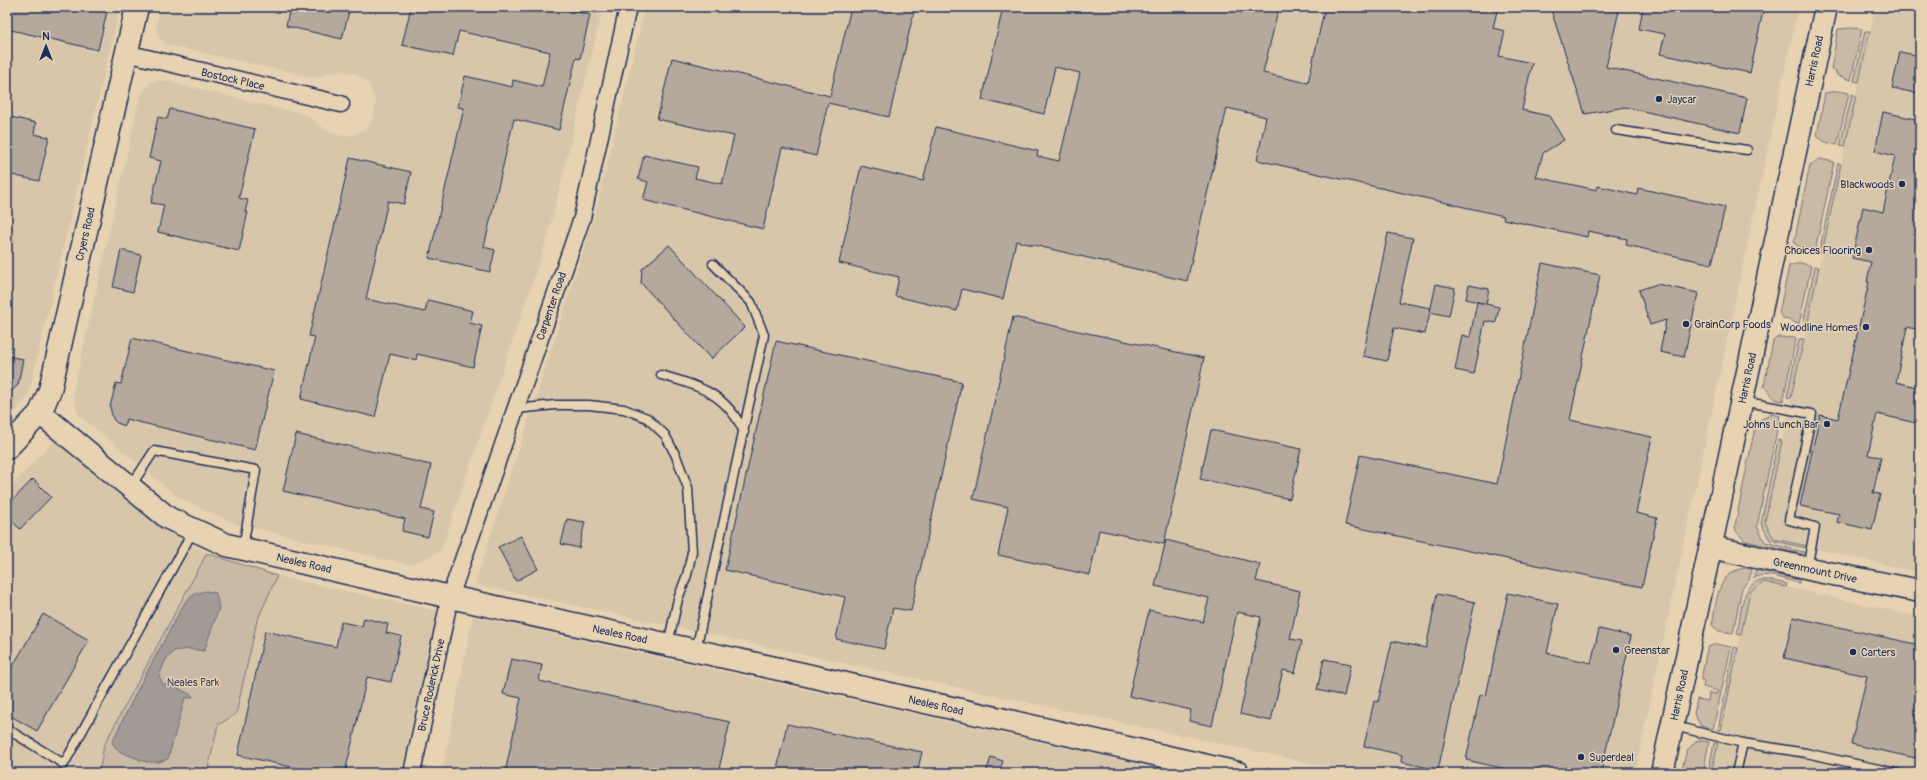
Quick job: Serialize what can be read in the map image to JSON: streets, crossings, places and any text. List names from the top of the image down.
{
  "streets": {
    "street": [
      "Harris Road",
      "Bostock Place",
      "Cryers Road",
      "Carpenter Road",
      "Neales Road",
      "Greenmount Drive",
      "Bruce Roderick Drive"
    ]
  },
  "crossings": [
    ["Harris Road", "Greenmount Drive"],
    ["Bostock Place", "Cryers Road"],
    ["Cryers Road", "Neales Road"],
    ["Carpenter Road", "Neales Road"],
    ["Carpenter Road", "Bruce Roderick Drive"],
    ["Neales Road", "Bruce Roderick Drive"]
  ],
  "parks": ["Neales Park"],
  "places": [
    "Jaycar",
    "Blackwoods",
    "Choices Flooring",
    "GrainCorp Foods",
    "Woodline Homes",
    "Johns Lunch Bar",
    "Greenstar",
    "Carters",
    "Superdeal"
  ],
  "north": "top"
}
